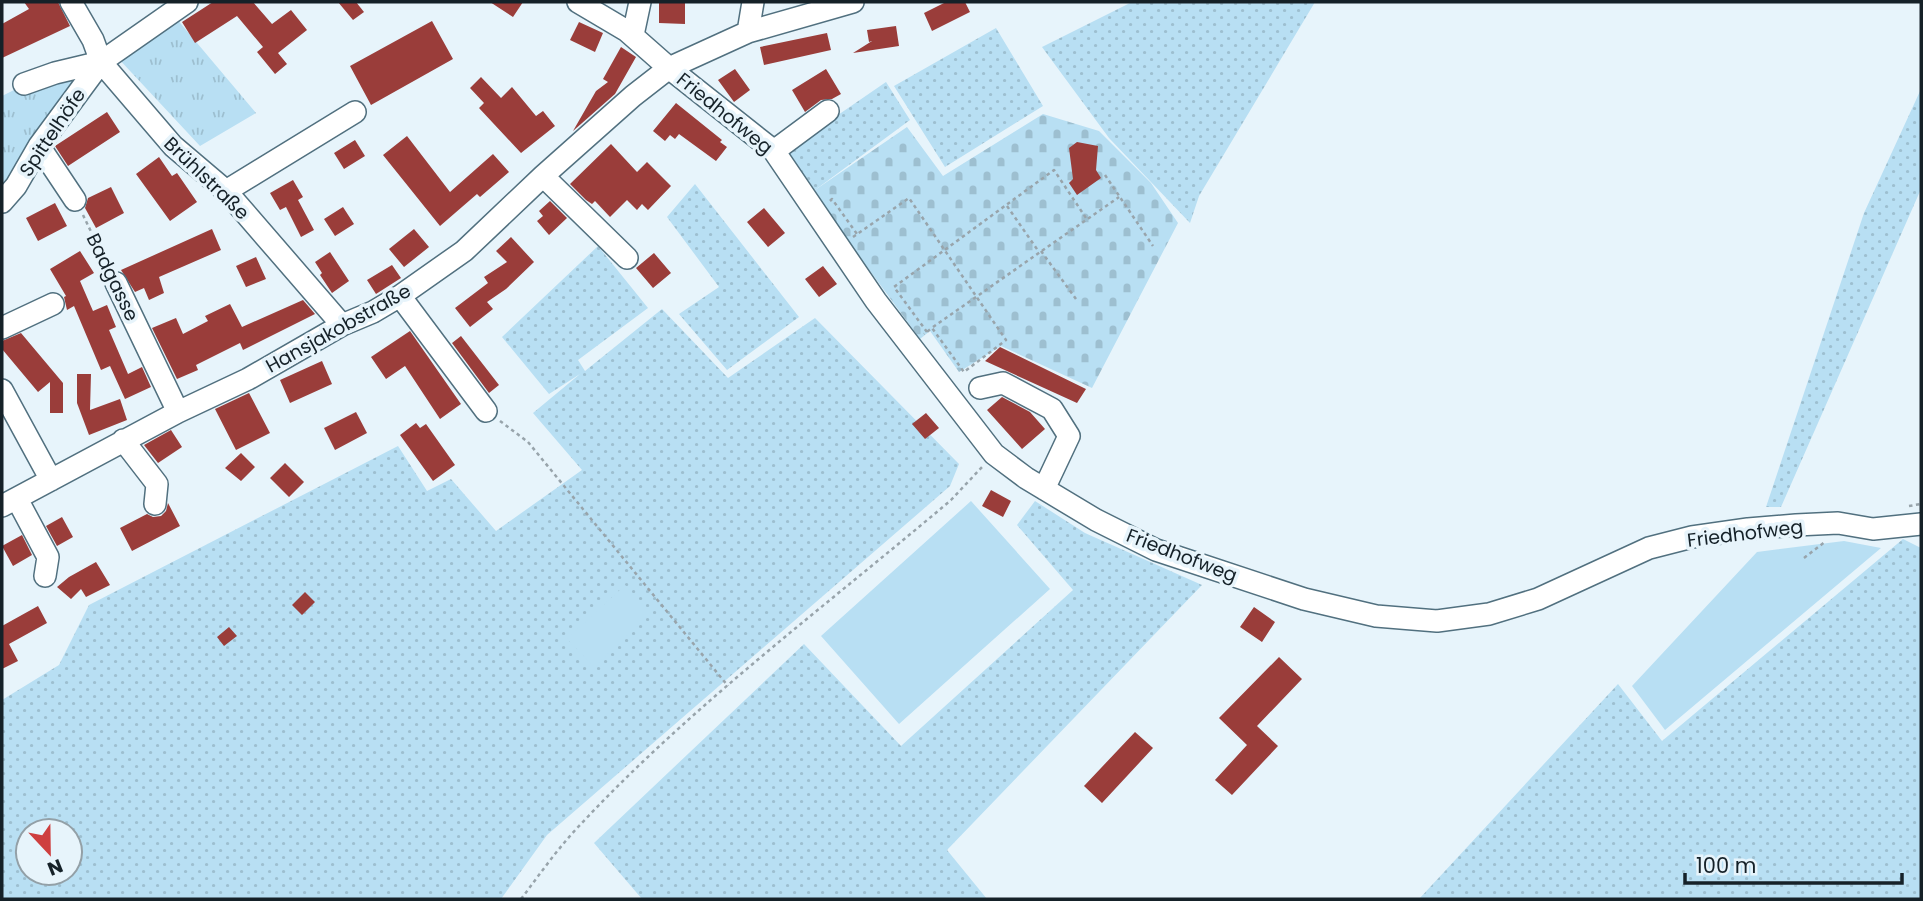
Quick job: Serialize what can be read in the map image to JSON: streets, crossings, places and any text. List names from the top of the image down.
{
  "streets": {
    "street": [
      "Friedhofweg",
      "Spittelhöfe",
      "Brühlstraße",
      "Badgasse",
      "Hansjakobstraße"
    ]
  },
  "crossings": [
    ["Friedhofweg", "Hansjakobstraße"],
    ["Spittelhöfe", "Brühlstraße"],
    ["Brühlstraße", "Hansjakobstraße"],
    ["Badgasse", "Hansjakobstraße"]
  ],
  "scale_bar": "100 m",
  "north": "bottom"
}
